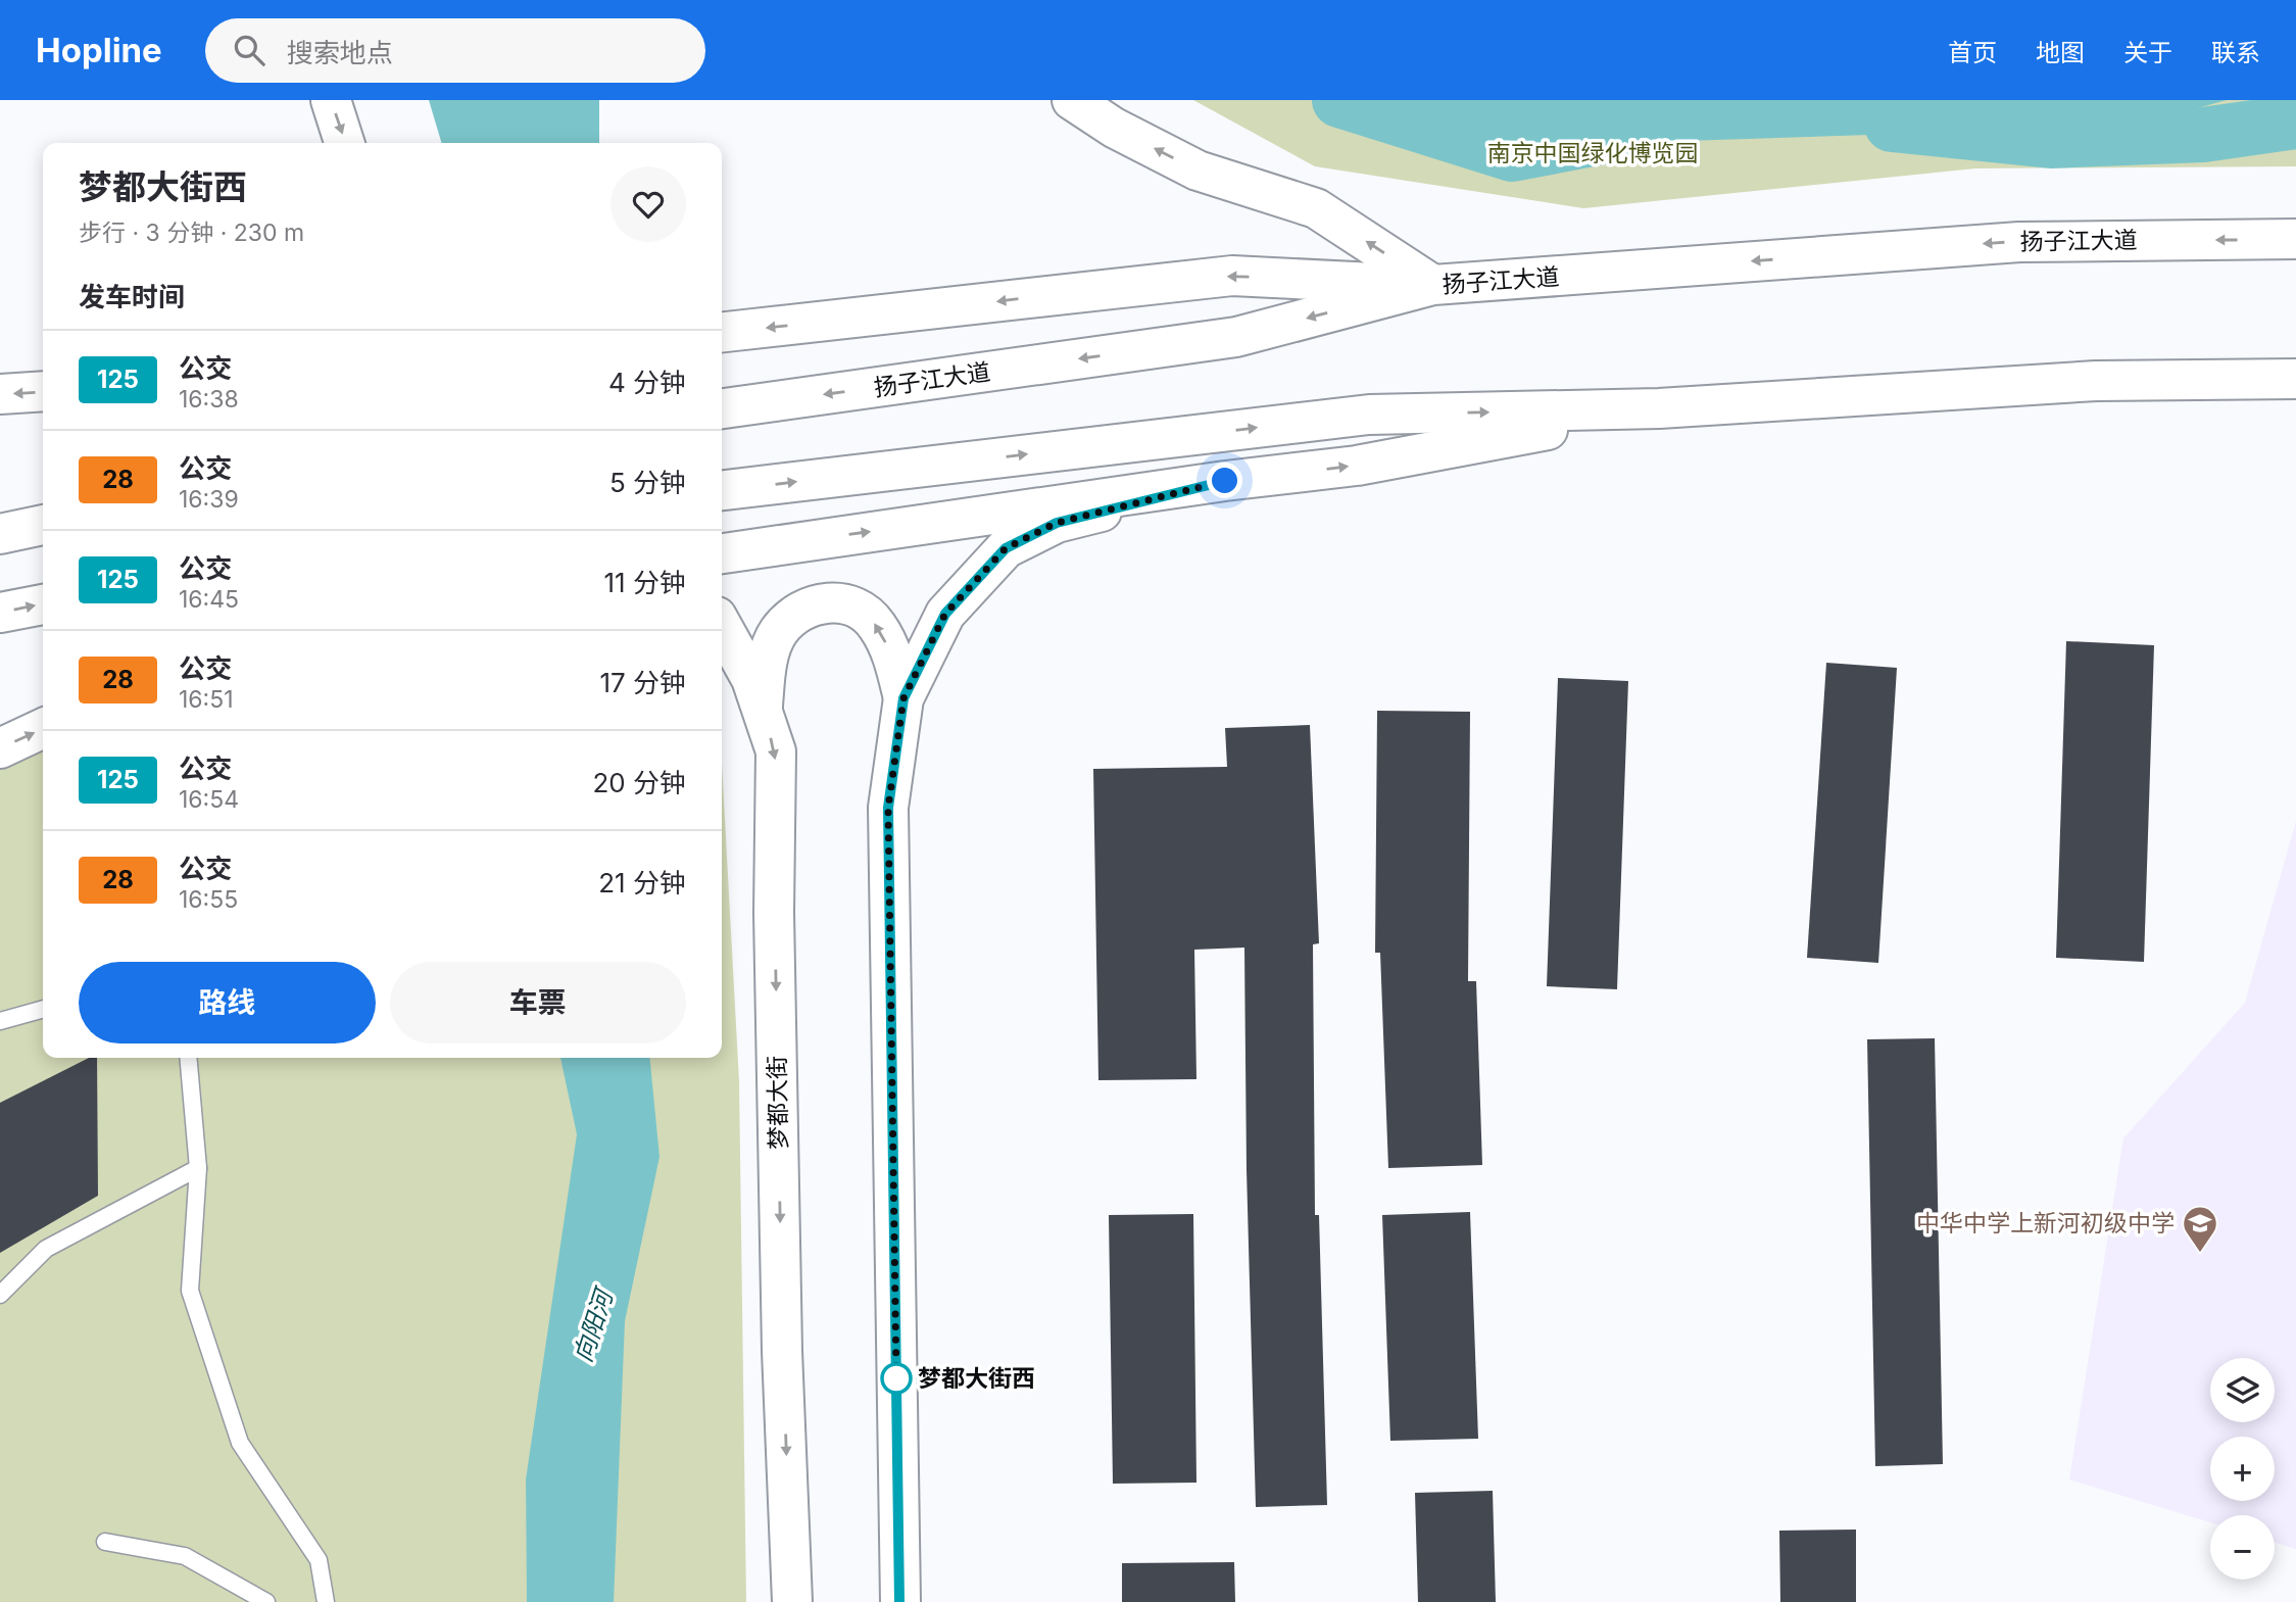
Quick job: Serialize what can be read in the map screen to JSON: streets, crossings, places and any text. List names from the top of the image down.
{
  "streets": {
    "main road": ["扬子江大道", "梦都大街"]
  },
  "water": ["向阳河"],
  "parks": ["南京中国绿化博览园"],
  "places": {
    "school or university": ["中华中学上新河初级中学"],
    "other": ["梦都大街西"]
  },
  "lines": ["bus line 125"],
  "page": {
    "header": "Hopline",
    "search": "搜索地点",
    "nav": [
      "首页",
      "地图",
      "关于",
      "联系"
    ],
    "heading": [
      ["梦都大街西", "步行 · 3 分钟 · 230 m"],
      "发车时间"
    ],
    "list": [
      {
        "mark": "125",
        "name": "公交",
        "note": "16:38",
        "value": "4 分钟"
      },
      {
        "mark": "28",
        "name": "公交",
        "note": "16:39",
        "value": "5 分钟"
      },
      {
        "mark": "125",
        "name": "公交",
        "note": "16:45",
        "value": "11 分钟"
      },
      {
        "mark": "28",
        "name": "公交",
        "note": "16:51",
        "value": "17 分钟"
      },
      {
        "mark": "125",
        "name": "公交",
        "note": "16:54",
        "value": "20 分钟"
      },
      {
        "mark": "28",
        "name": "公交",
        "note": "16:55",
        "value": "21 分钟"
      }
    ],
    "buttons": ["路线", "车票"],
    "map_buttons": ["+", "−"]
  }
}
